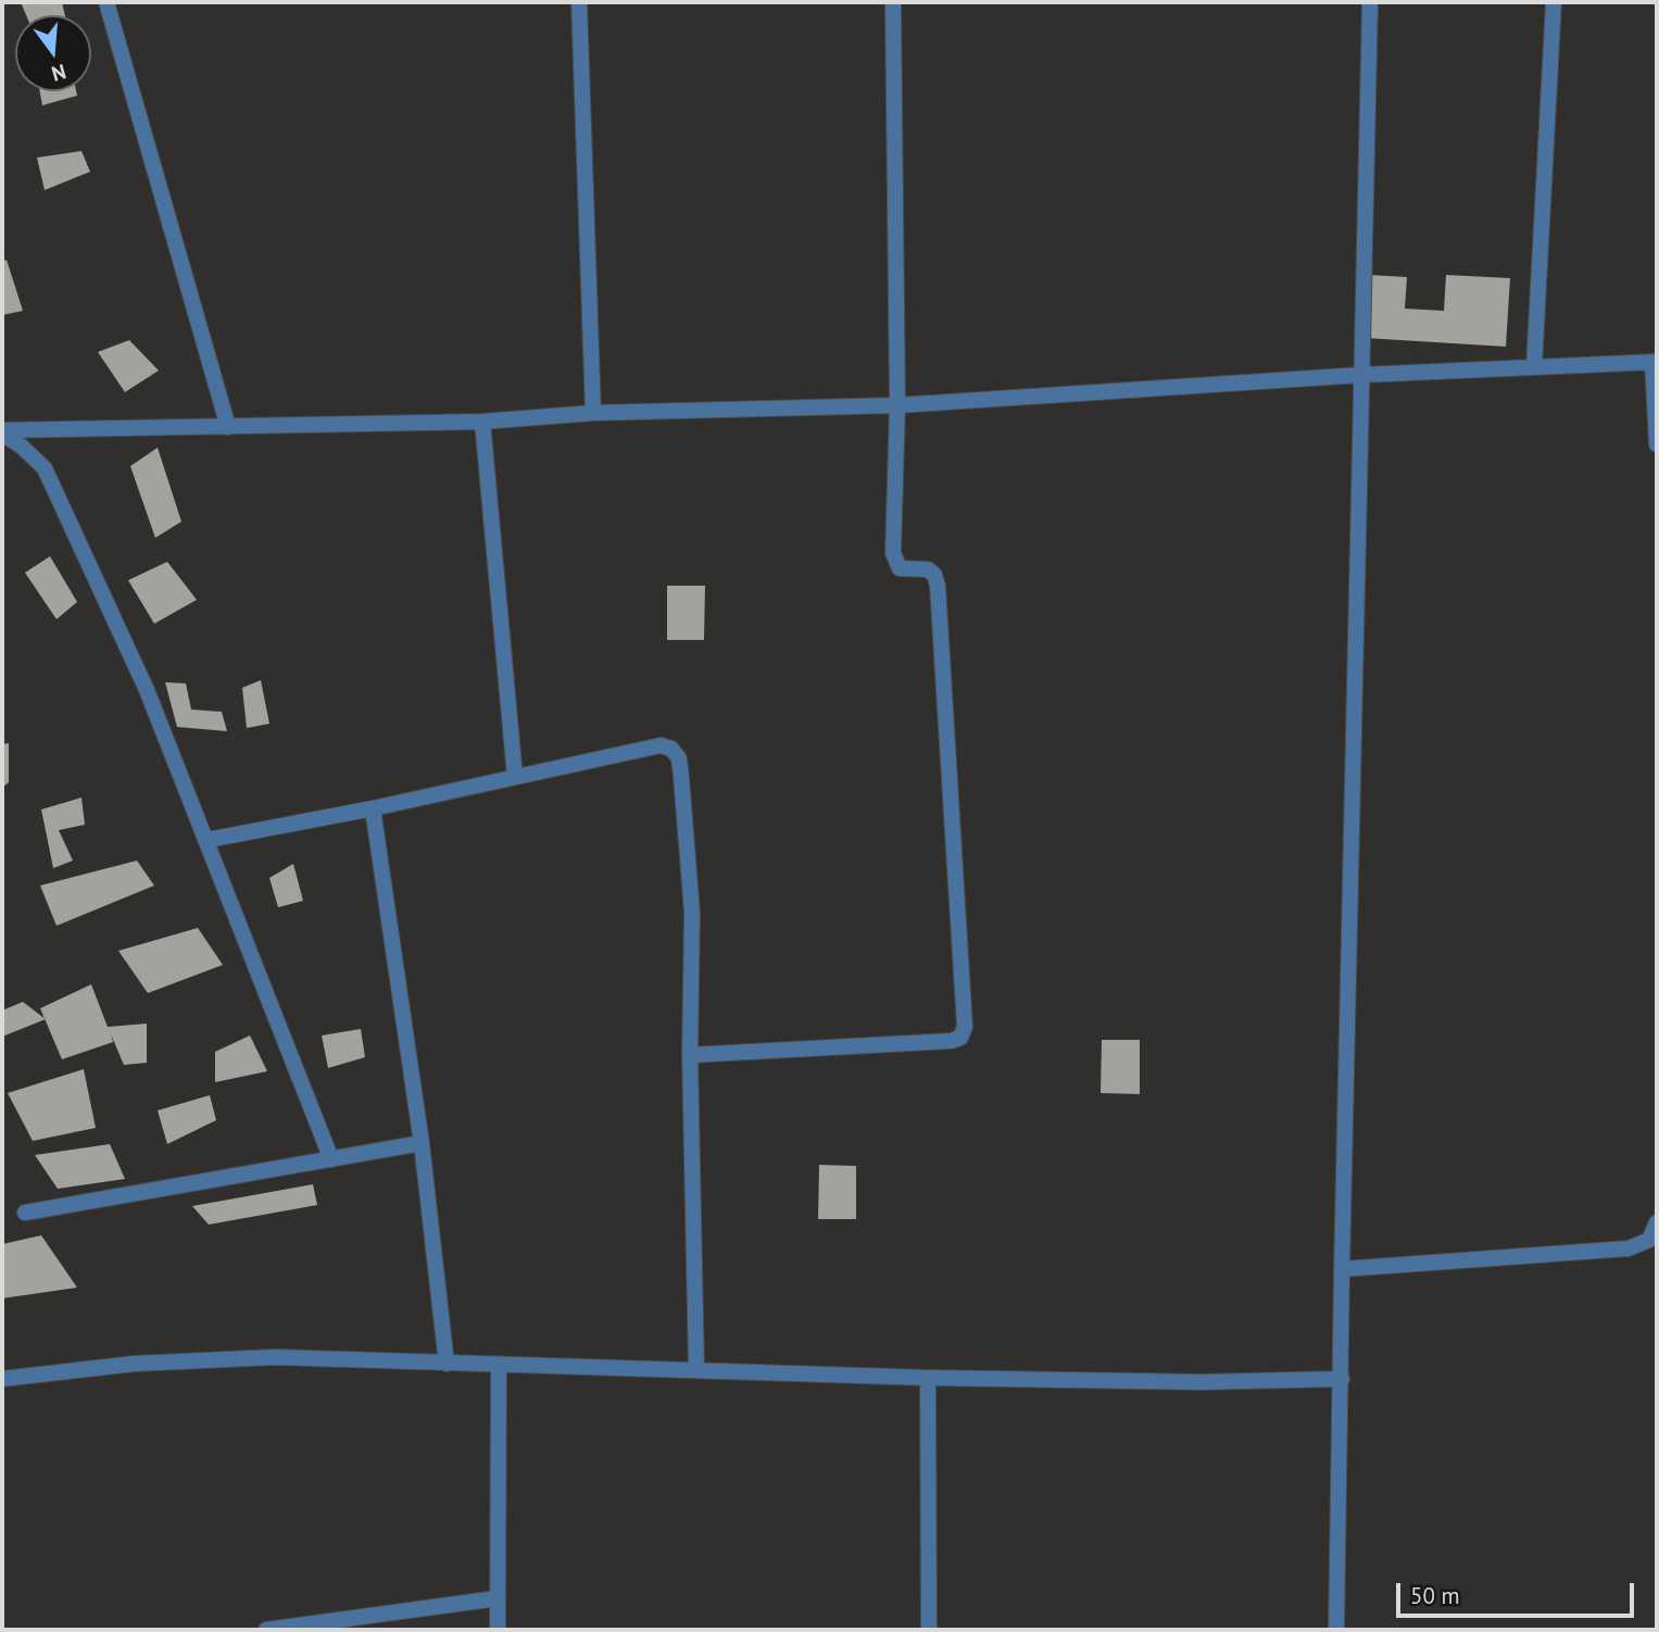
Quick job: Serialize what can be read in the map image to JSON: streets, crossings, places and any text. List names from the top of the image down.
{
  "scale_bar": "50 m",
  "north": "bottom"
}
